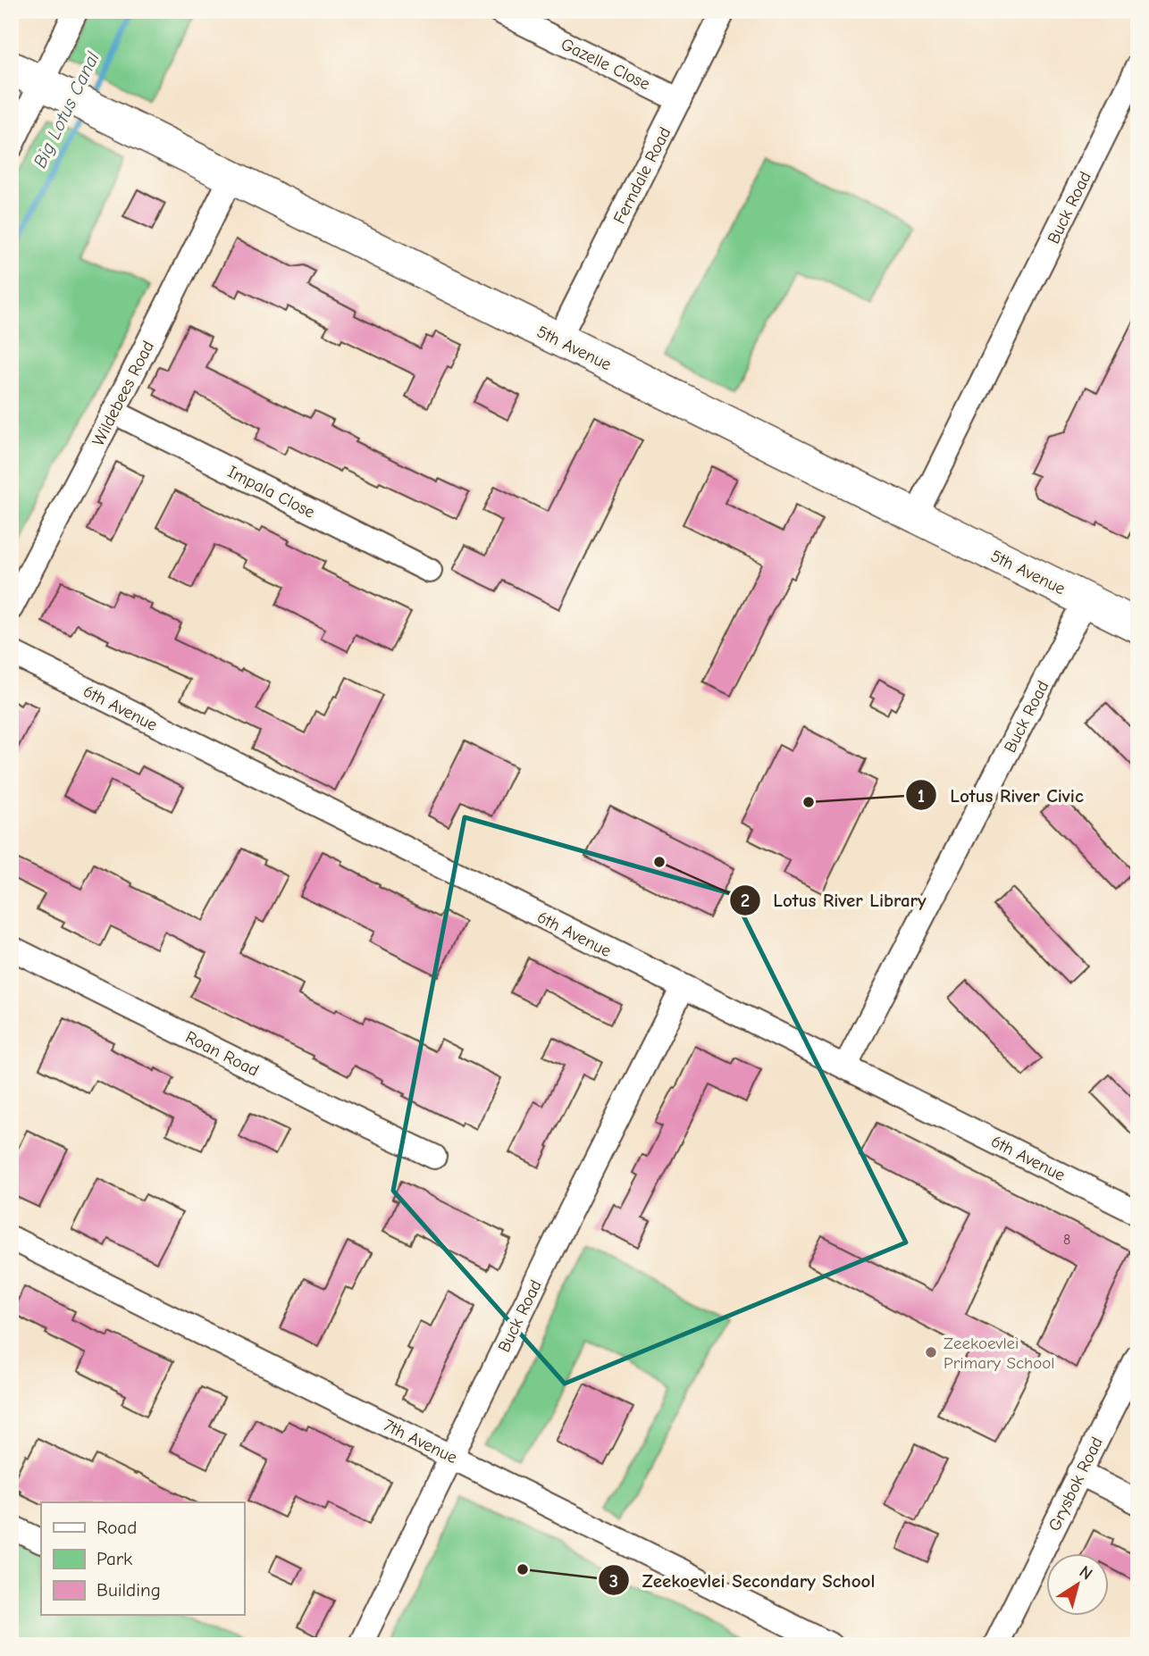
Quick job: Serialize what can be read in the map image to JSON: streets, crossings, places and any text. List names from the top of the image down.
{
  "streets": {
    "main road": ["5th Avenue"],
    "street": [
      "Gazelle Close",
      "Ferndale Road",
      "Buck Road",
      "Wildebees Road",
      "Impala Close",
      "6th Avenue",
      "Roan Road",
      "7th Avenue",
      "Grysbok Road"
    ]
  },
  "crossings": [
    ["Gazelle Close", "Ferndale Road"],
    ["Ferndale Road", "5th Avenue"],
    ["Buck Road", "5th Avenue"],
    ["Buck Road", "6th Avenue"],
    ["Buck Road", "7th Avenue"],
    ["5th Avenue", "Wildebees Road"],
    ["Wildebees Road", "Impala Close"]
  ],
  "water": ["Big Lotus Canal"],
  "places": [
    "Lotus River Civic",
    "Lotus River Library",
    "Zeekoevlei Primary School",
    "Zeekoevlei Secondary School"
  ],
  "house_numbers": ["8"],
  "legend": ["Road", "Park", "Building"],
  "north": "top right"
}
